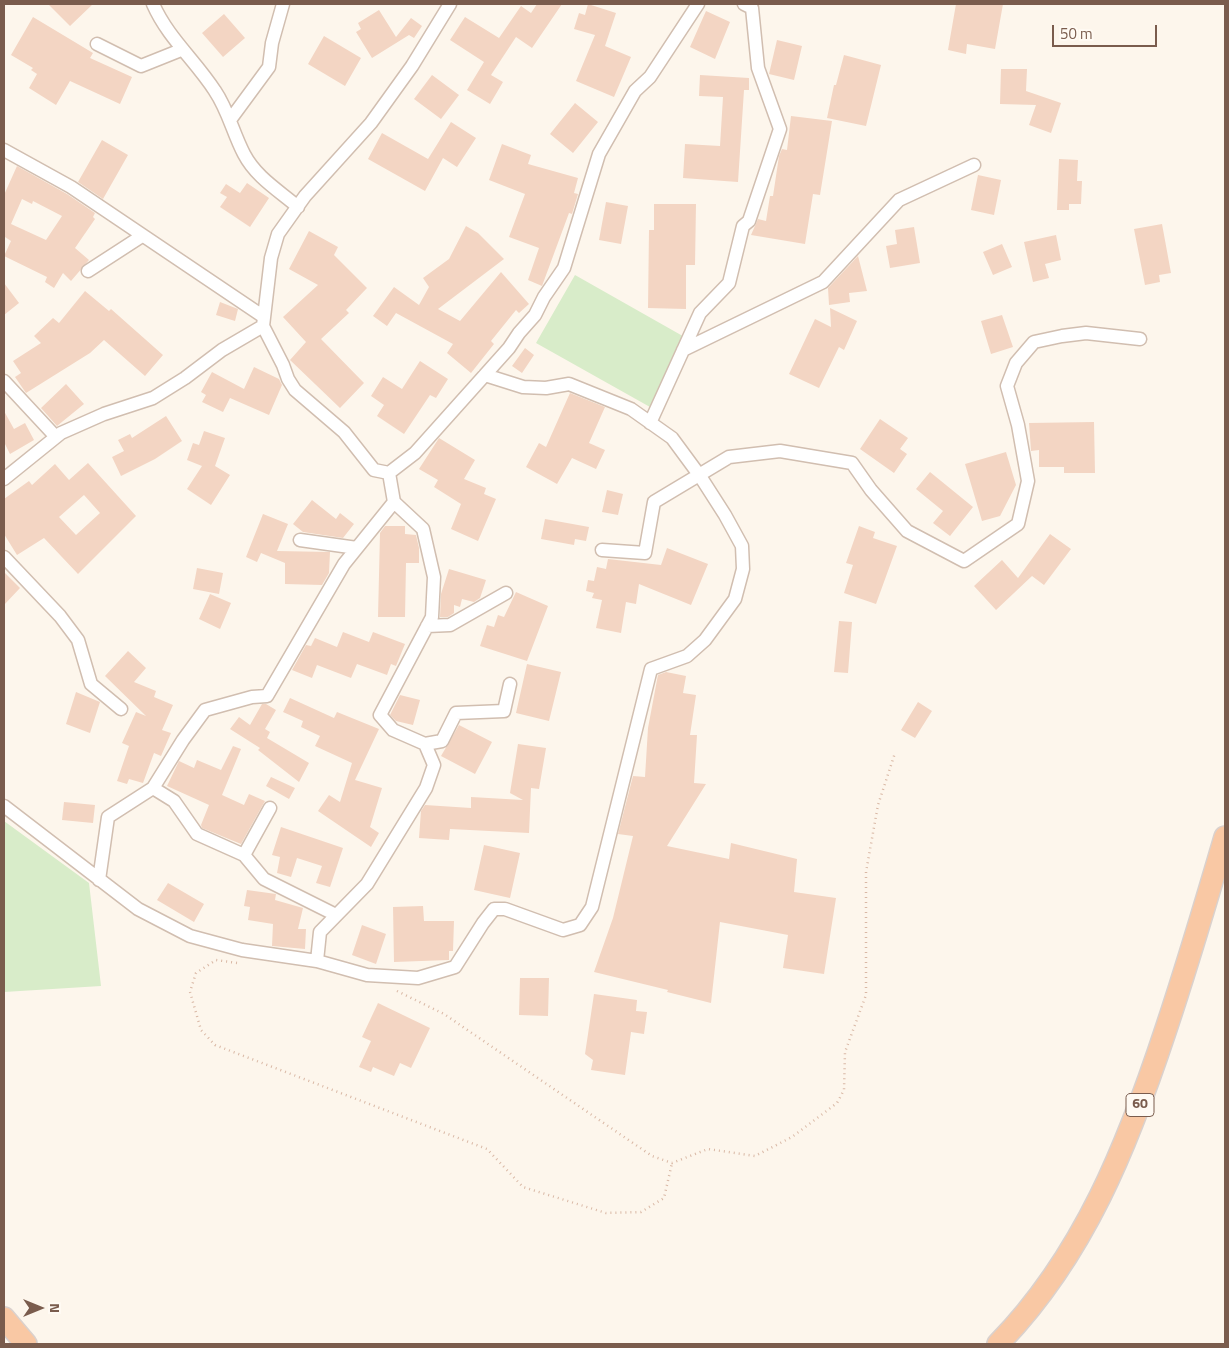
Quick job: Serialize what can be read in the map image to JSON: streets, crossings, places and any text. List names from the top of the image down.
{
  "streets": {
    "highway": ["60"]
  },
  "scale_bar": "50 m",
  "north": "right"
}
